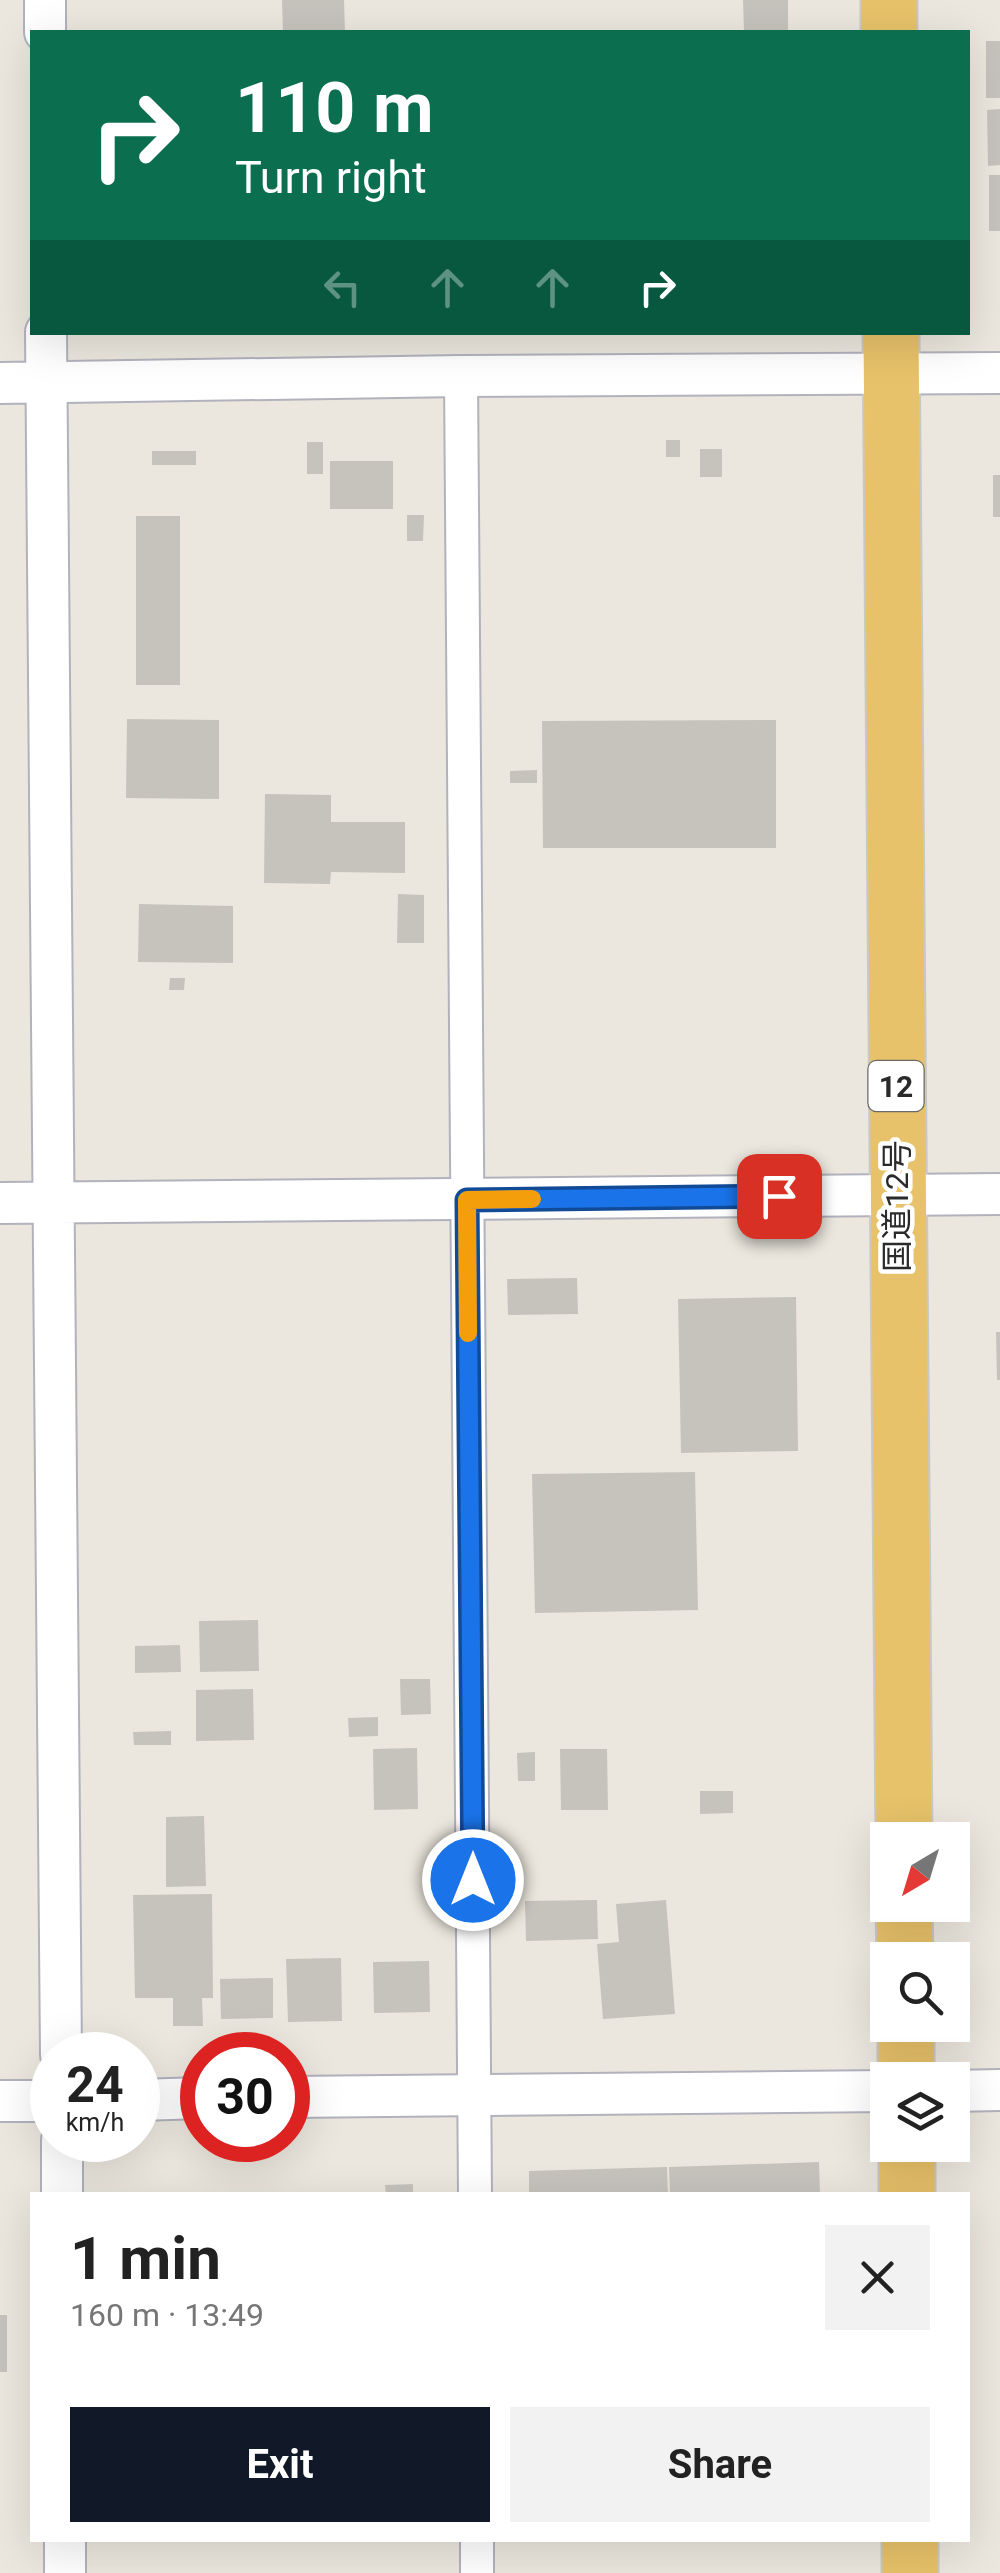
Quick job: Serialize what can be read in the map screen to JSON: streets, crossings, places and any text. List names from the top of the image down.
{
  "streets": {
    "highway": ["12", "国道12号"]
  },
  "north": "bottom left",
  "page": {
    "turn": ["110 m", "Turn right"],
    "speed": "24 km/h",
    "limit": "30",
    "heading": ["1 min", "160 m · 13:49"],
    "buttons": ["Exit", "Share"]
  }
}
